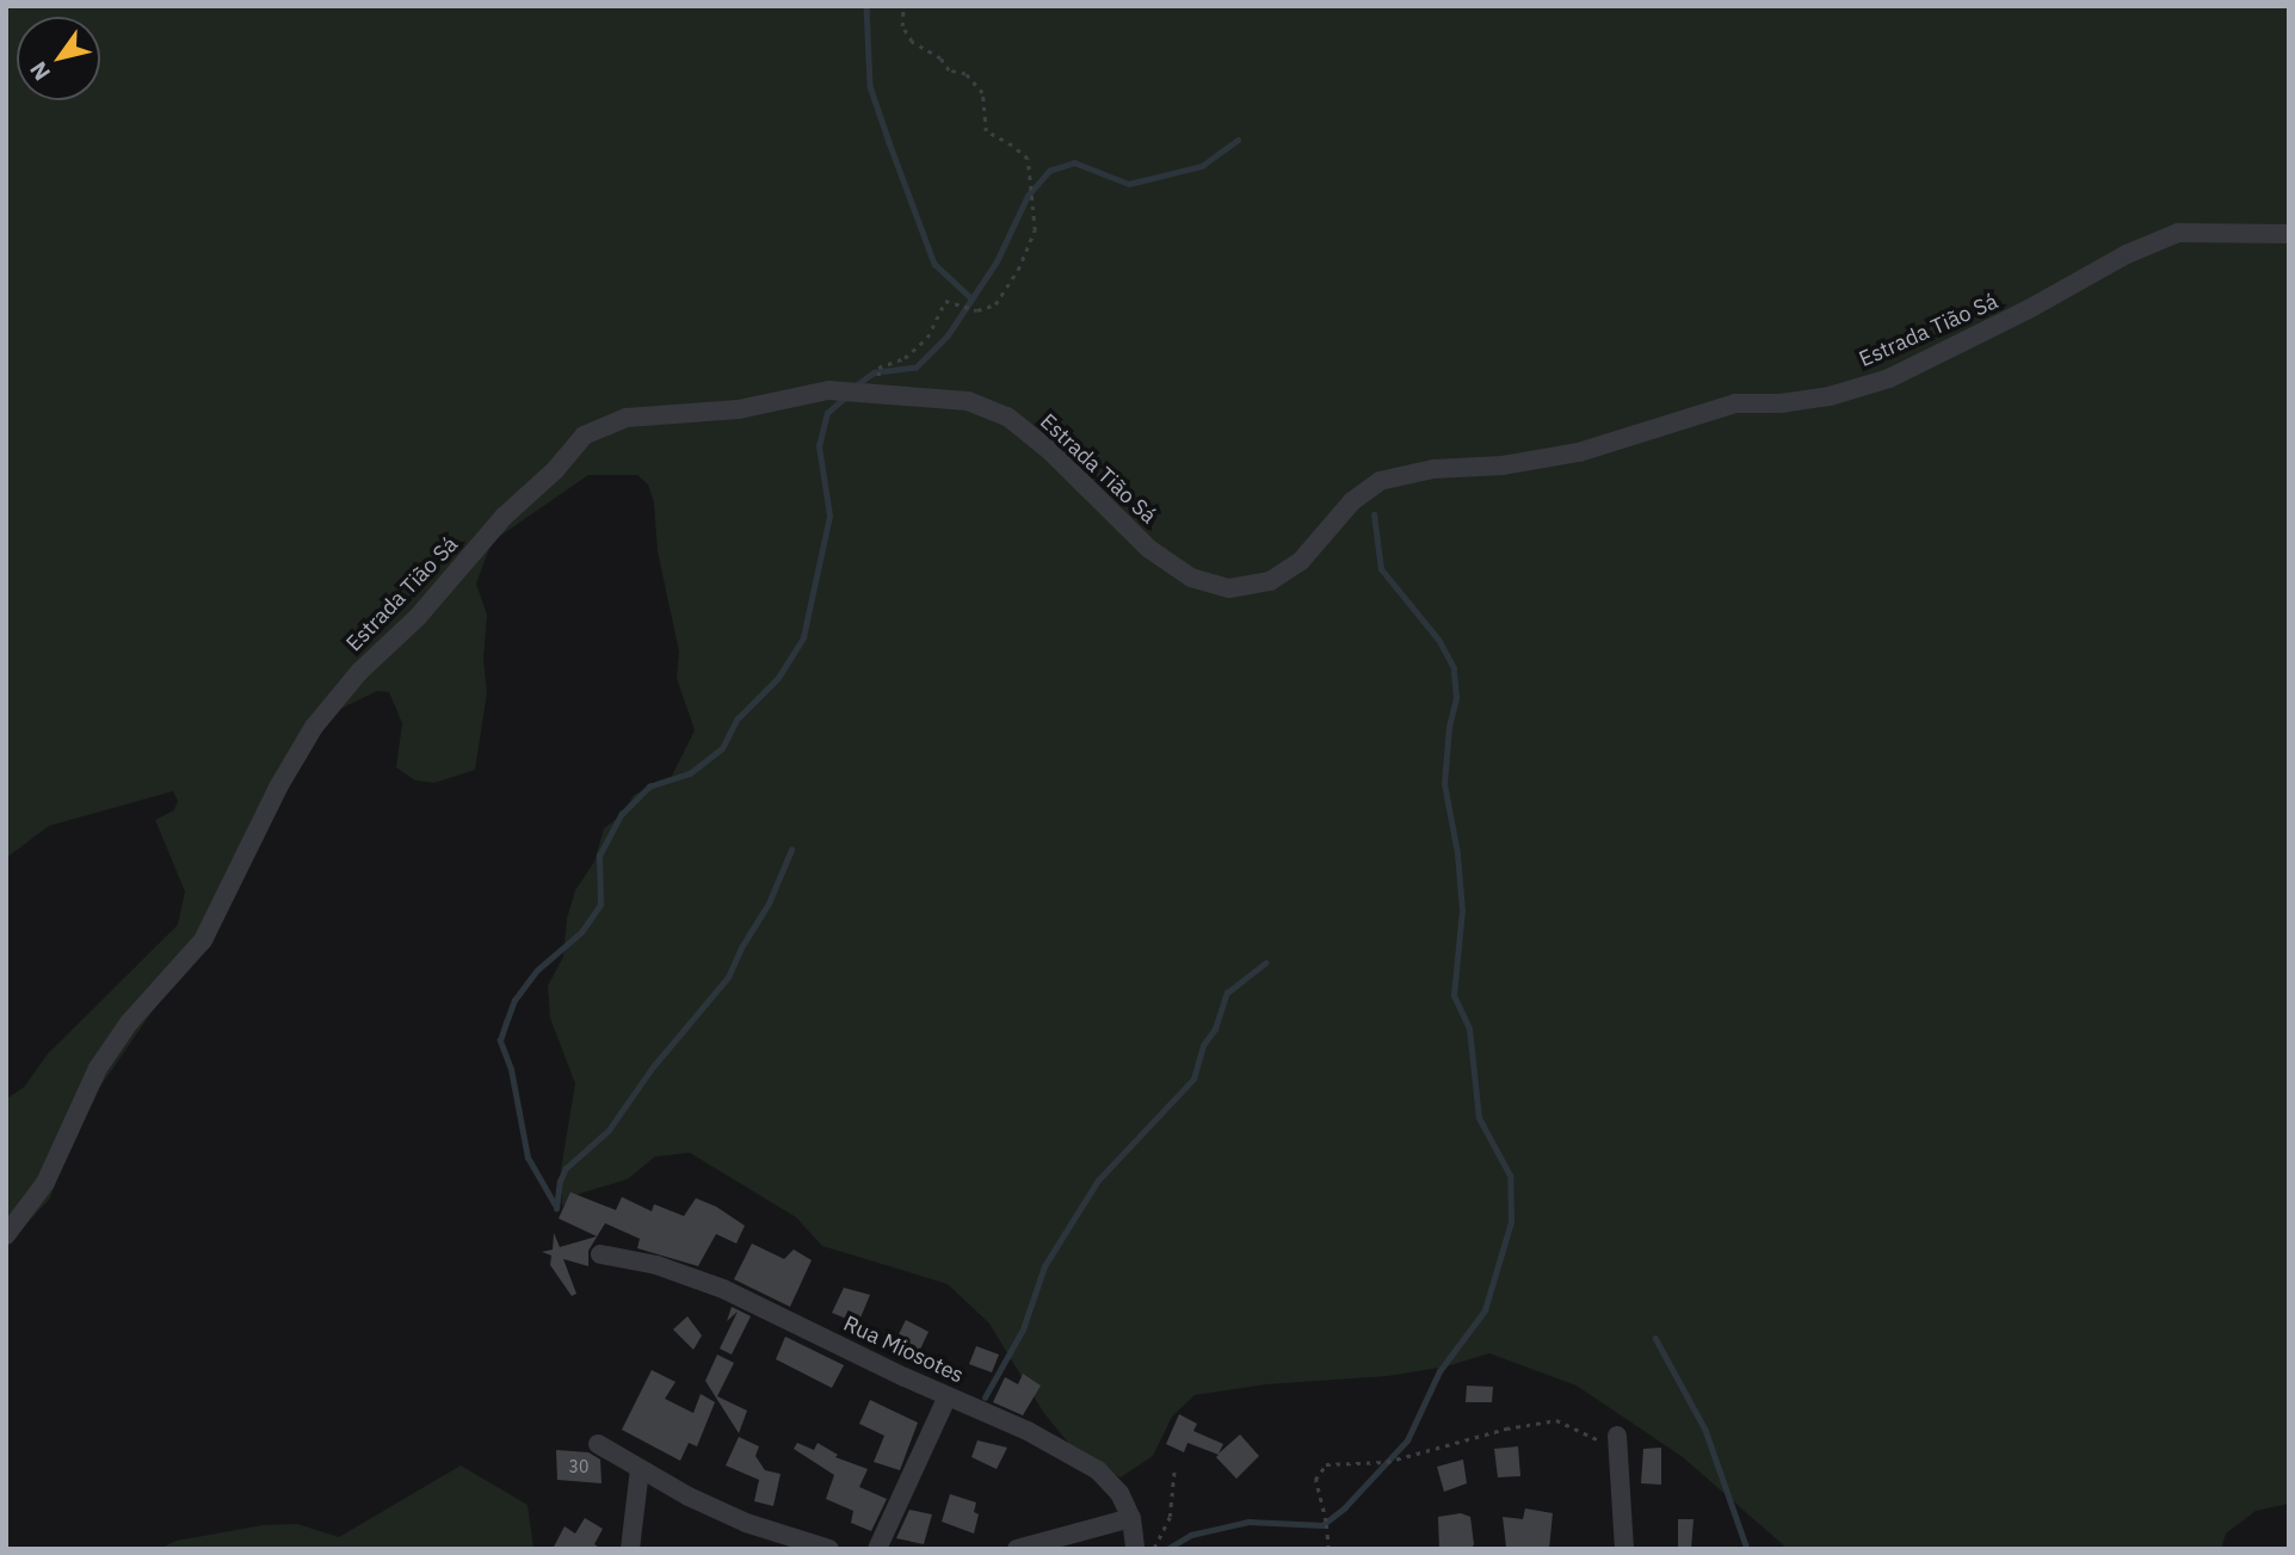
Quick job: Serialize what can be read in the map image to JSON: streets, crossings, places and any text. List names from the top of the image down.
{
  "streets": {
    "street": ["Estrada Tião Sá", "Rua Miosotes"]
  },
  "house_numbers": ["30"],
  "north": "bottom left"
}
